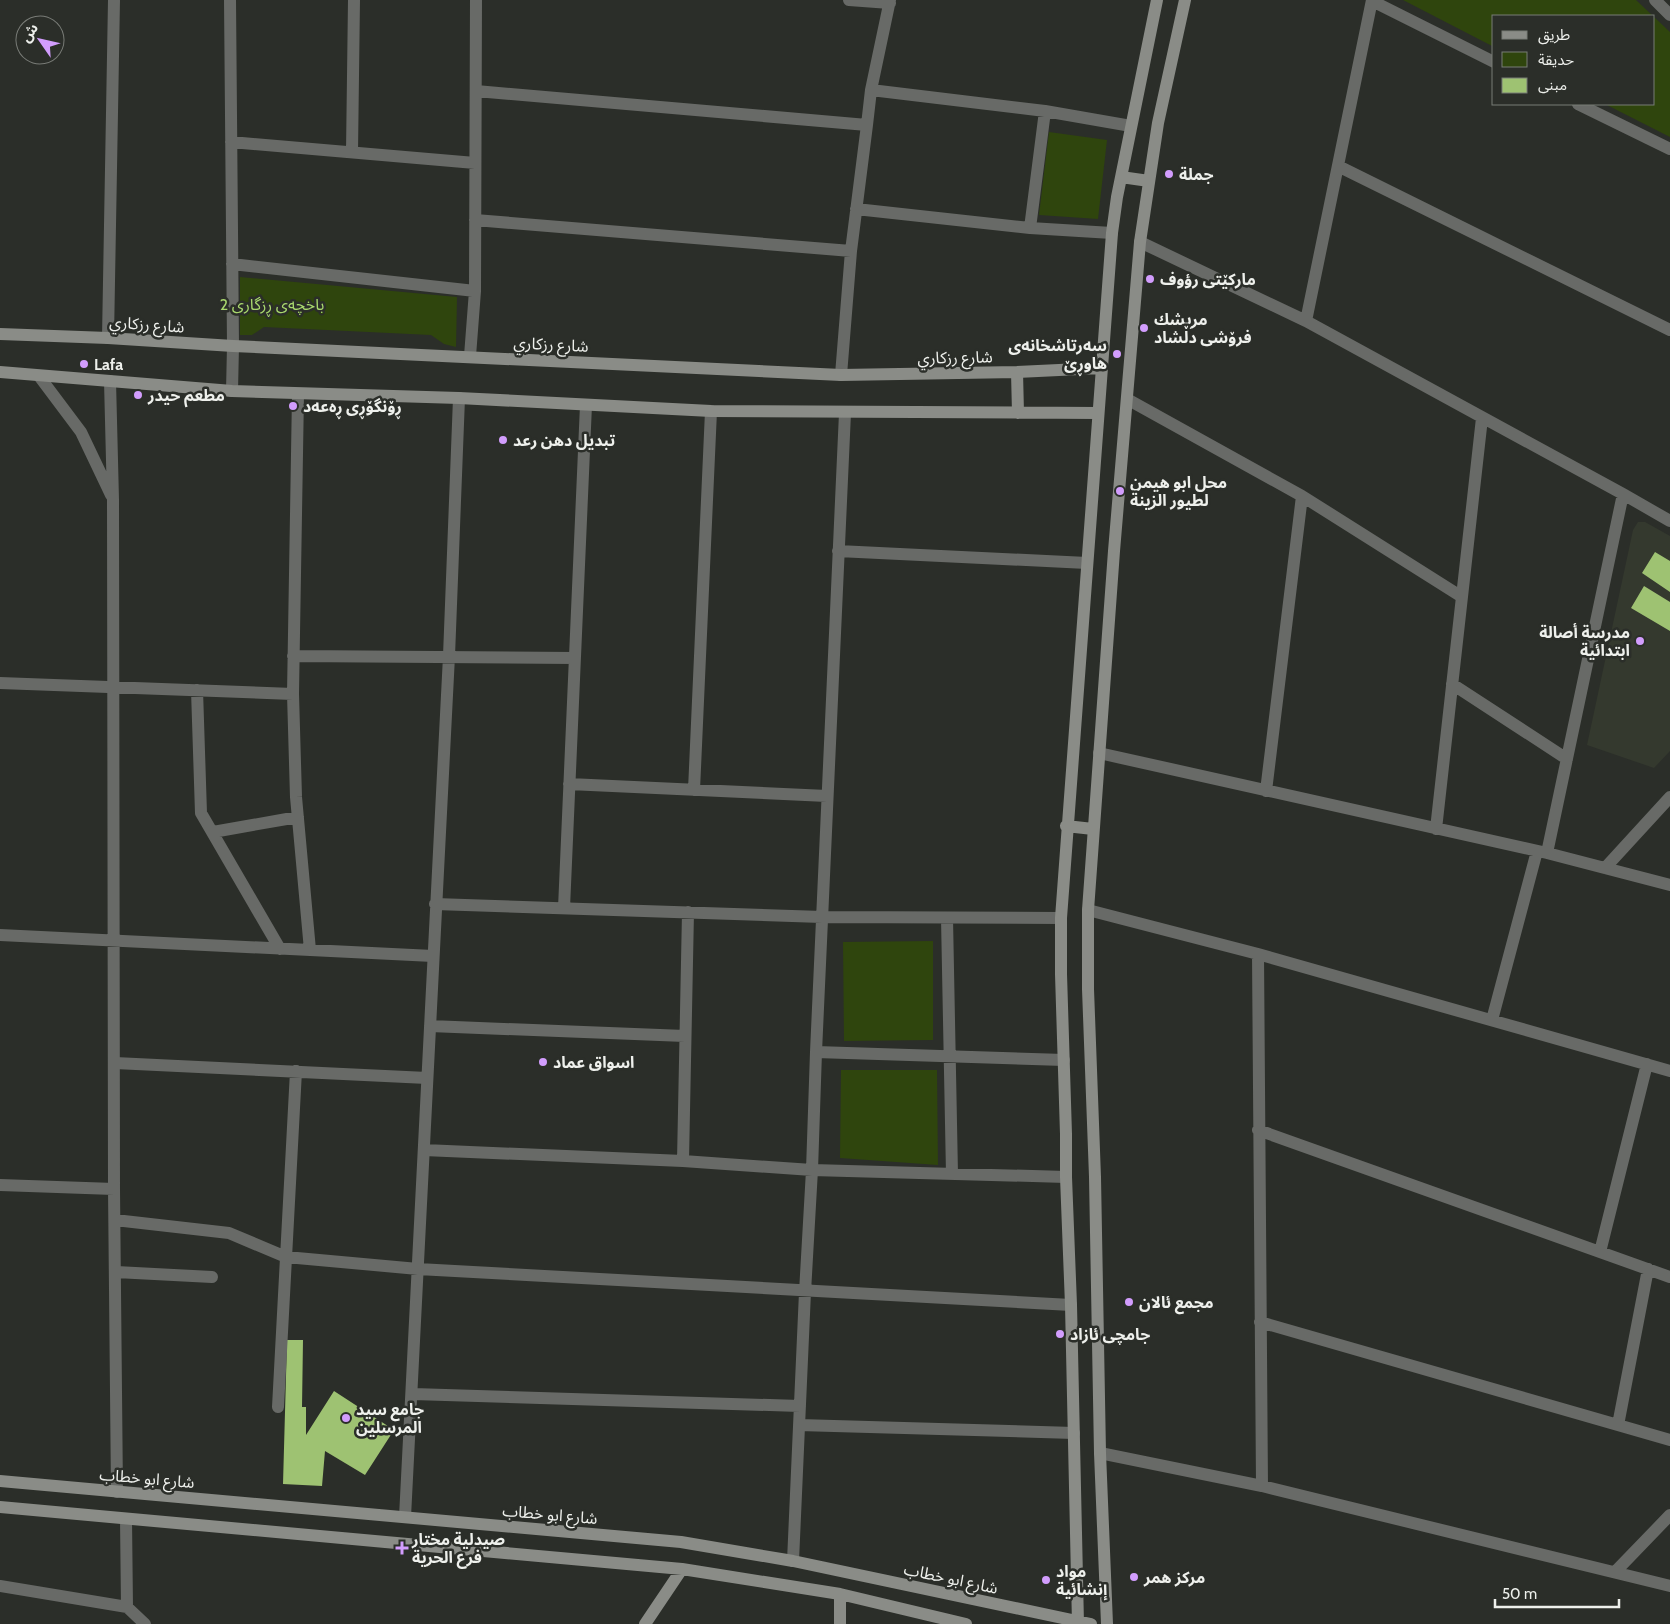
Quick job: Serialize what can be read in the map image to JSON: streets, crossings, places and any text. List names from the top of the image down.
{
  "streets": {
    "street": ["شارع رزكاري", "شارع ابو خطاب"]
  },
  "parks": ["باخچەی ڕزگاری 2"],
  "places": {
    "other": [
      "جملة",
      "ماركێتى رؤوف",
      "مريشك فرۆشى دڵشاد",
      "سەرتاشخانەى ھاوڕێ",
      "Lafa",
      "مطعم حيدر",
      "ڕۆنگۆڕی ڕەعەد",
      "تبديل دهن رعد",
      "محل ابو هيمن لطيور الزينة",
      "مدرسة أصالة ابتدائية",
      "اسواق عماد",
      "مجمع ئالان",
      "جامچی ئازاد",
      "جامع سيد المرسلين",
      "مركز همر",
      "مواد إنشائية"
    ],
    "health": ["صيدلية مختار فرع الحرية"]
  },
  "legend": ["طريق", "حديقة", "مبنى"],
  "scale_bar": "50 m",
  "north": "top left"
}
